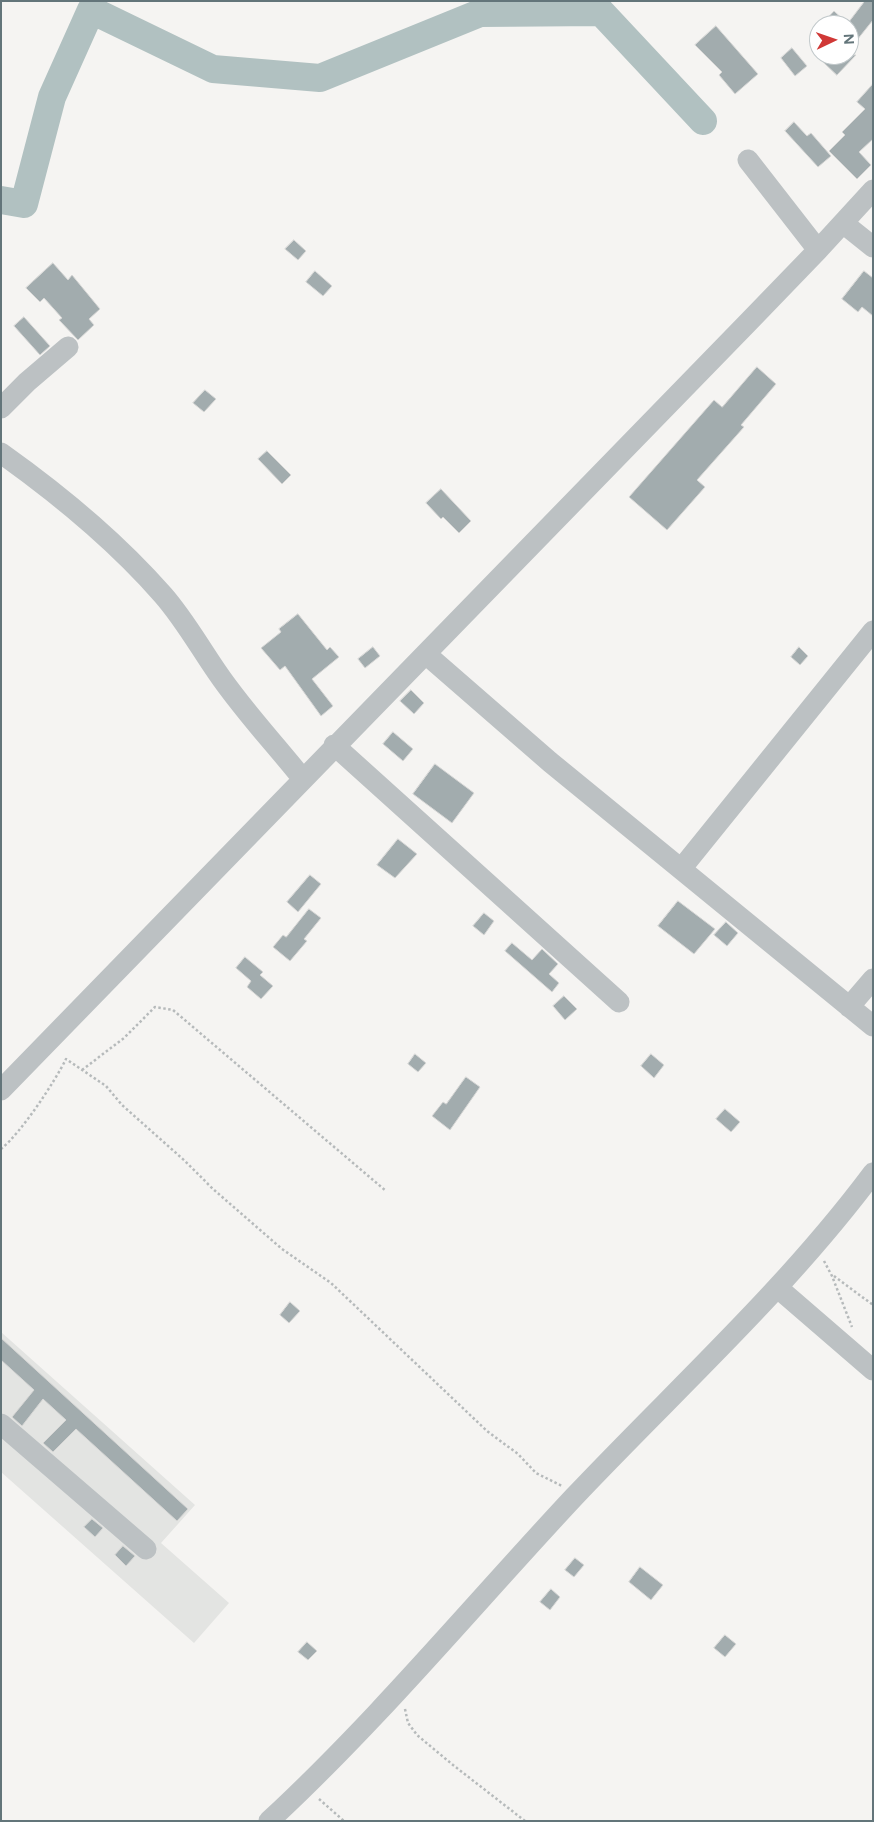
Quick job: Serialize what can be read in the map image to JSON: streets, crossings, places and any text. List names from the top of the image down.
{
  "north": "right"
}
